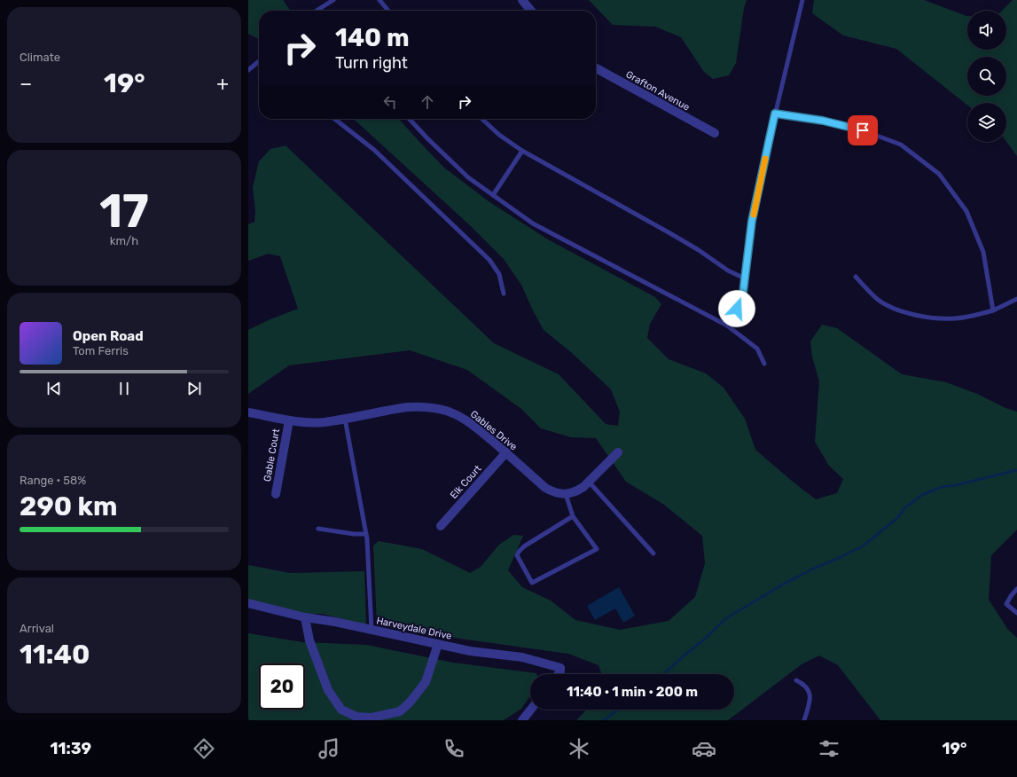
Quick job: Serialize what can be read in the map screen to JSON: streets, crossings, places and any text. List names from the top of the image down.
{
  "streets": {
    "street": [
      "Grafton Avenue",
      "Gables Drive",
      "Gable Court",
      "Elk Court",
      "Harveydale Drive"
    ]
  },
  "crossings": [
    ["Gables Drive", "Gable Court"],
    ["Gables Drive", "Elk Court"]
  ],
  "page": {
    "tile": [
      "Climate",
      ["17", "km/h"],
      ["Range · 58%", "290 km"],
      ["Arrival", "11:40"]
    ],
    "turn": ["140 m", "Turn right"],
    "heat": ["−", "19°", "+"],
    "song": ["Open Road", "Tom Ferris"],
    "limit": "20",
    "trip": "11:40 · 1 min · 200 m",
    "tabs": ["11:39", "19°"]
  }
}
